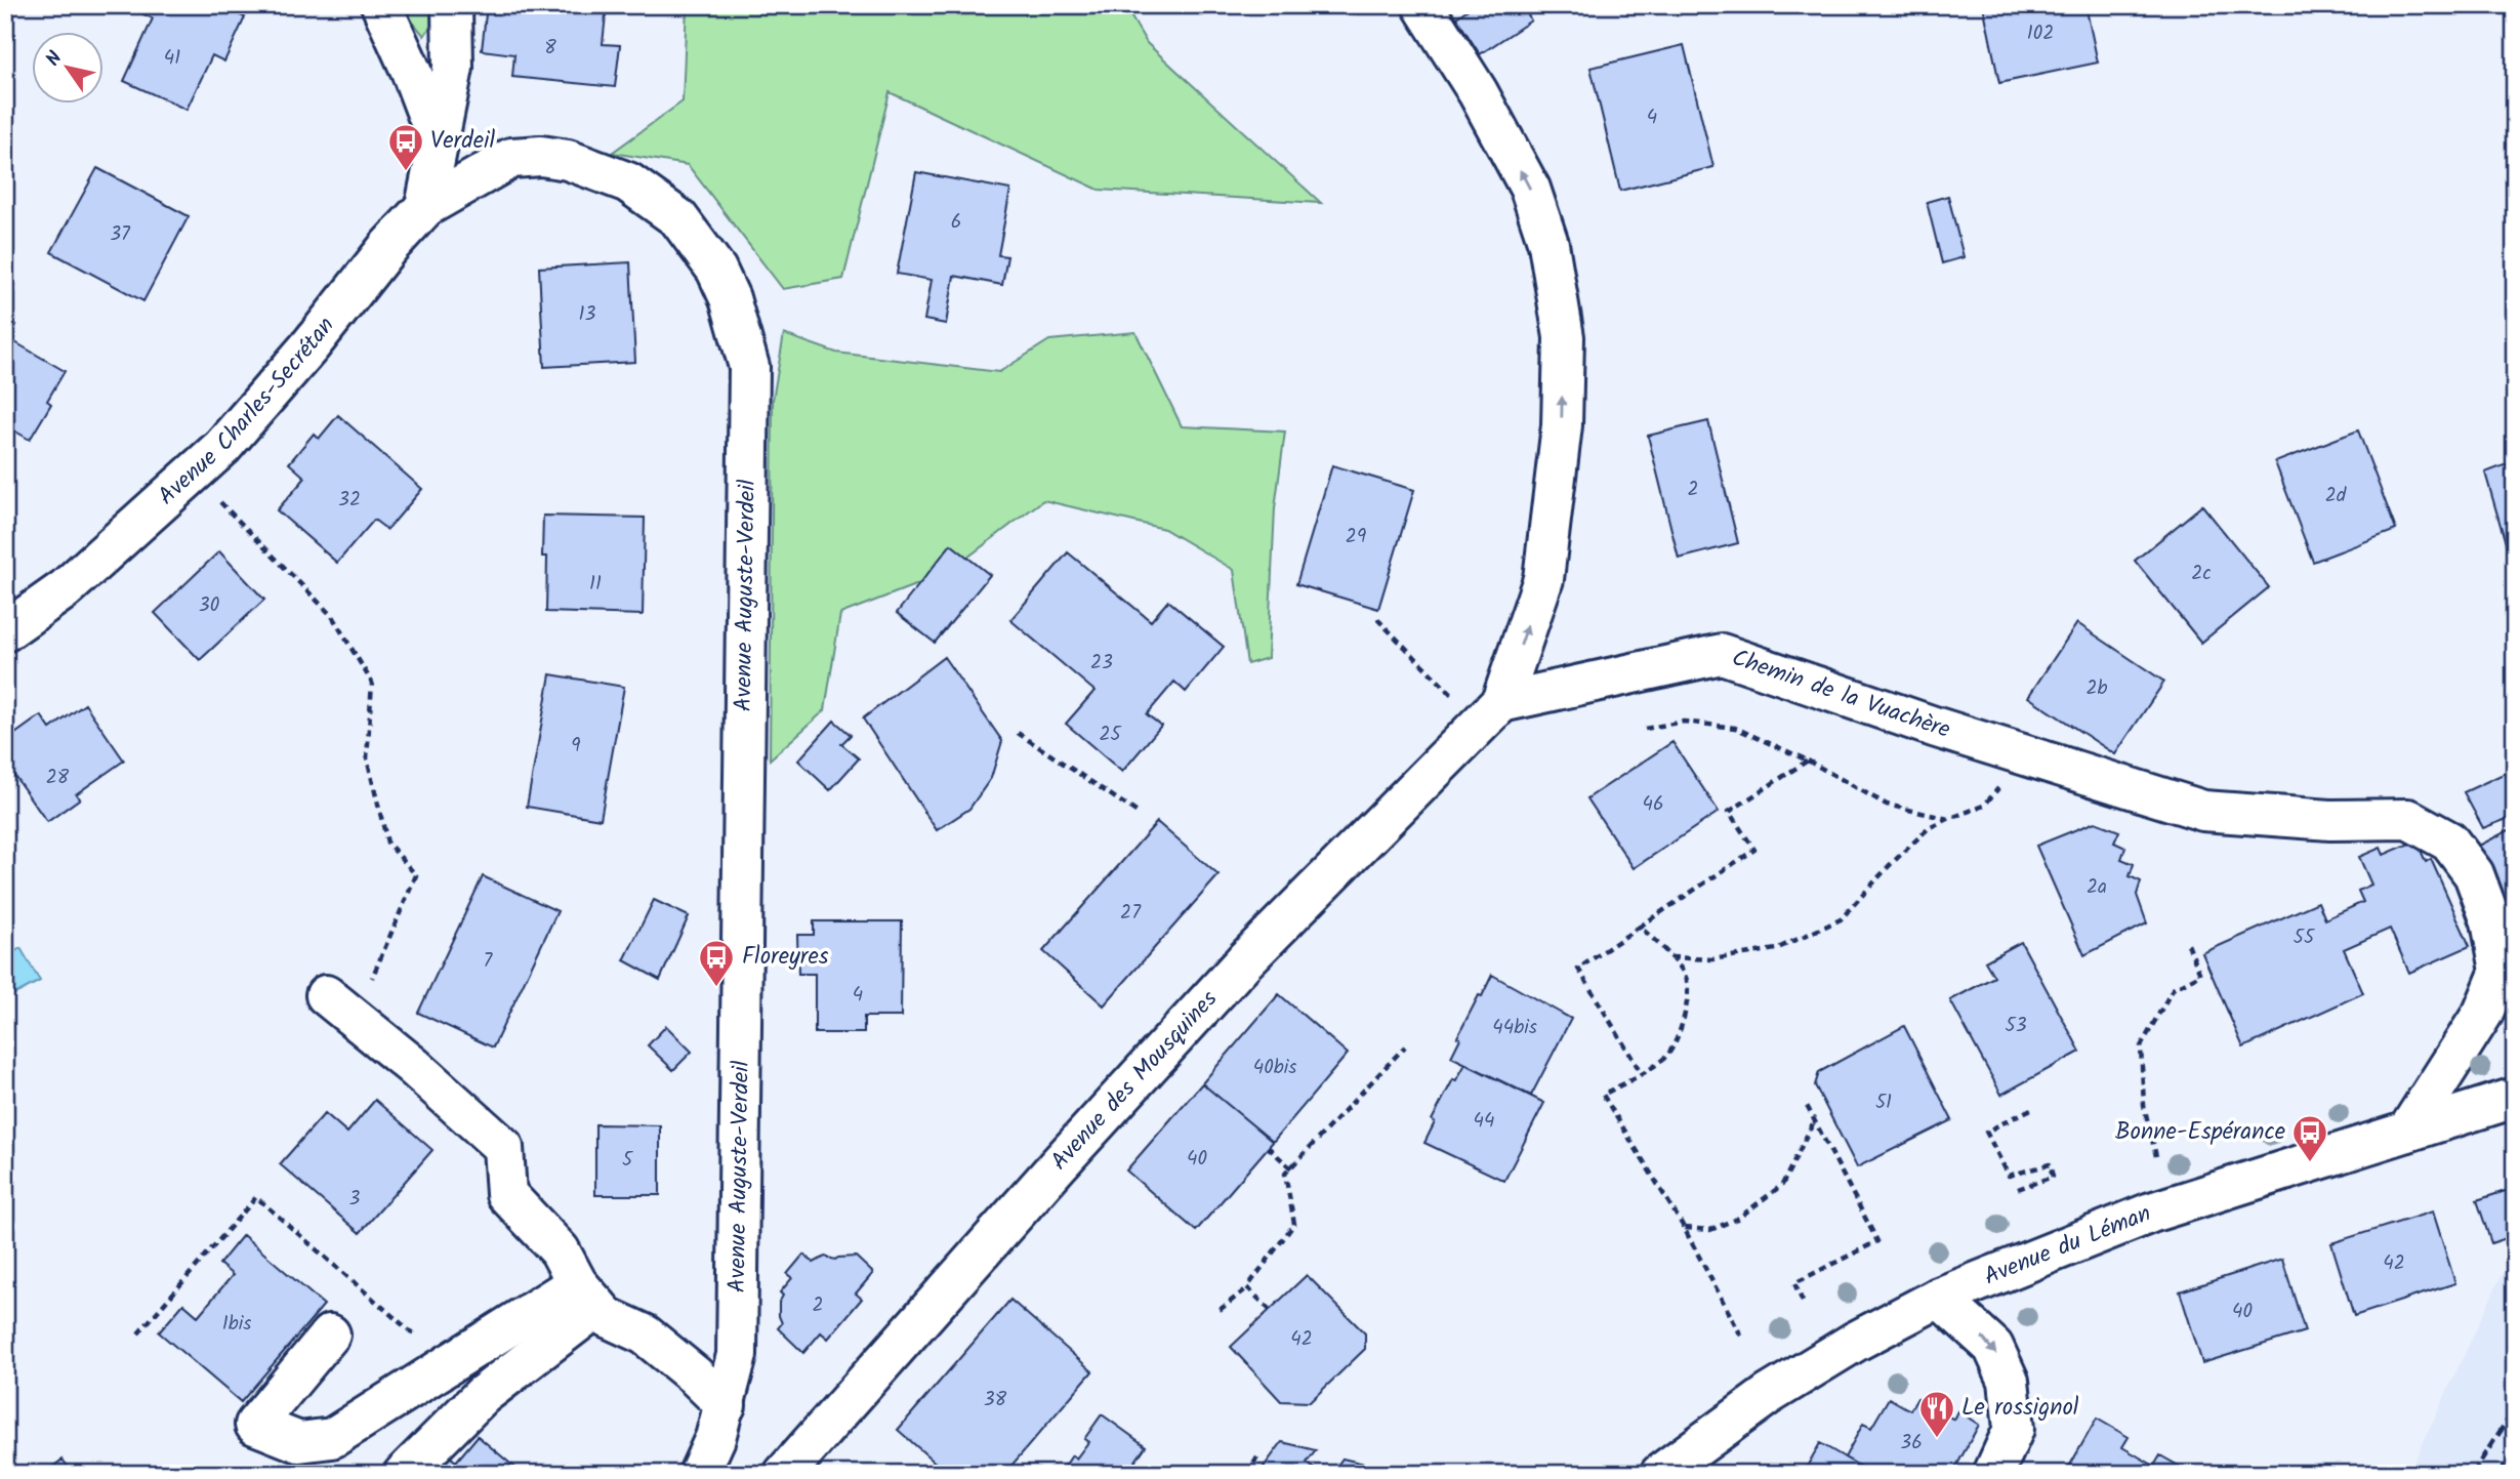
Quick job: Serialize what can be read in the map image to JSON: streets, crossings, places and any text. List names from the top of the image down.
{
  "streets": {
    "street": [
      "Avenue Charles-Secrétan",
      "Avenue Auguste-Verdeil",
      "Chemin de la Vuachère",
      "Avenue des Mousquines",
      "Avenue du Léman"
    ]
  },
  "crossings": [
    ["Avenue Charles-Secrétan", "Avenue Auguste-Verdeil"],
    ["Chemin de la Vuachère", "Avenue des Mousquines"],
    ["Chemin de la Vuachère", "Avenue du Léman"]
  ],
  "places": {
    "bus stop": ["Verdeil", "Floreyres", "Bonne-Espérance"],
    "restaurant": ["Le rossignol"]
  },
  "house_numbers": [
    "102",
    "8",
    "41",
    "4",
    "6",
    "37",
    "13",
    "2",
    "2d",
    "32",
    "29",
    "2c",
    "11",
    "30",
    "23",
    "2b",
    "25",
    "9",
    "28",
    "46",
    "2a",
    "27",
    "55",
    "7",
    "4",
    "53",
    "44bis",
    "40bis",
    "51",
    "44",
    "40",
    "5",
    "3",
    "42",
    "2",
    "40",
    "1bis",
    "42",
    "38",
    "36"
  ],
  "north": "top left"
}
